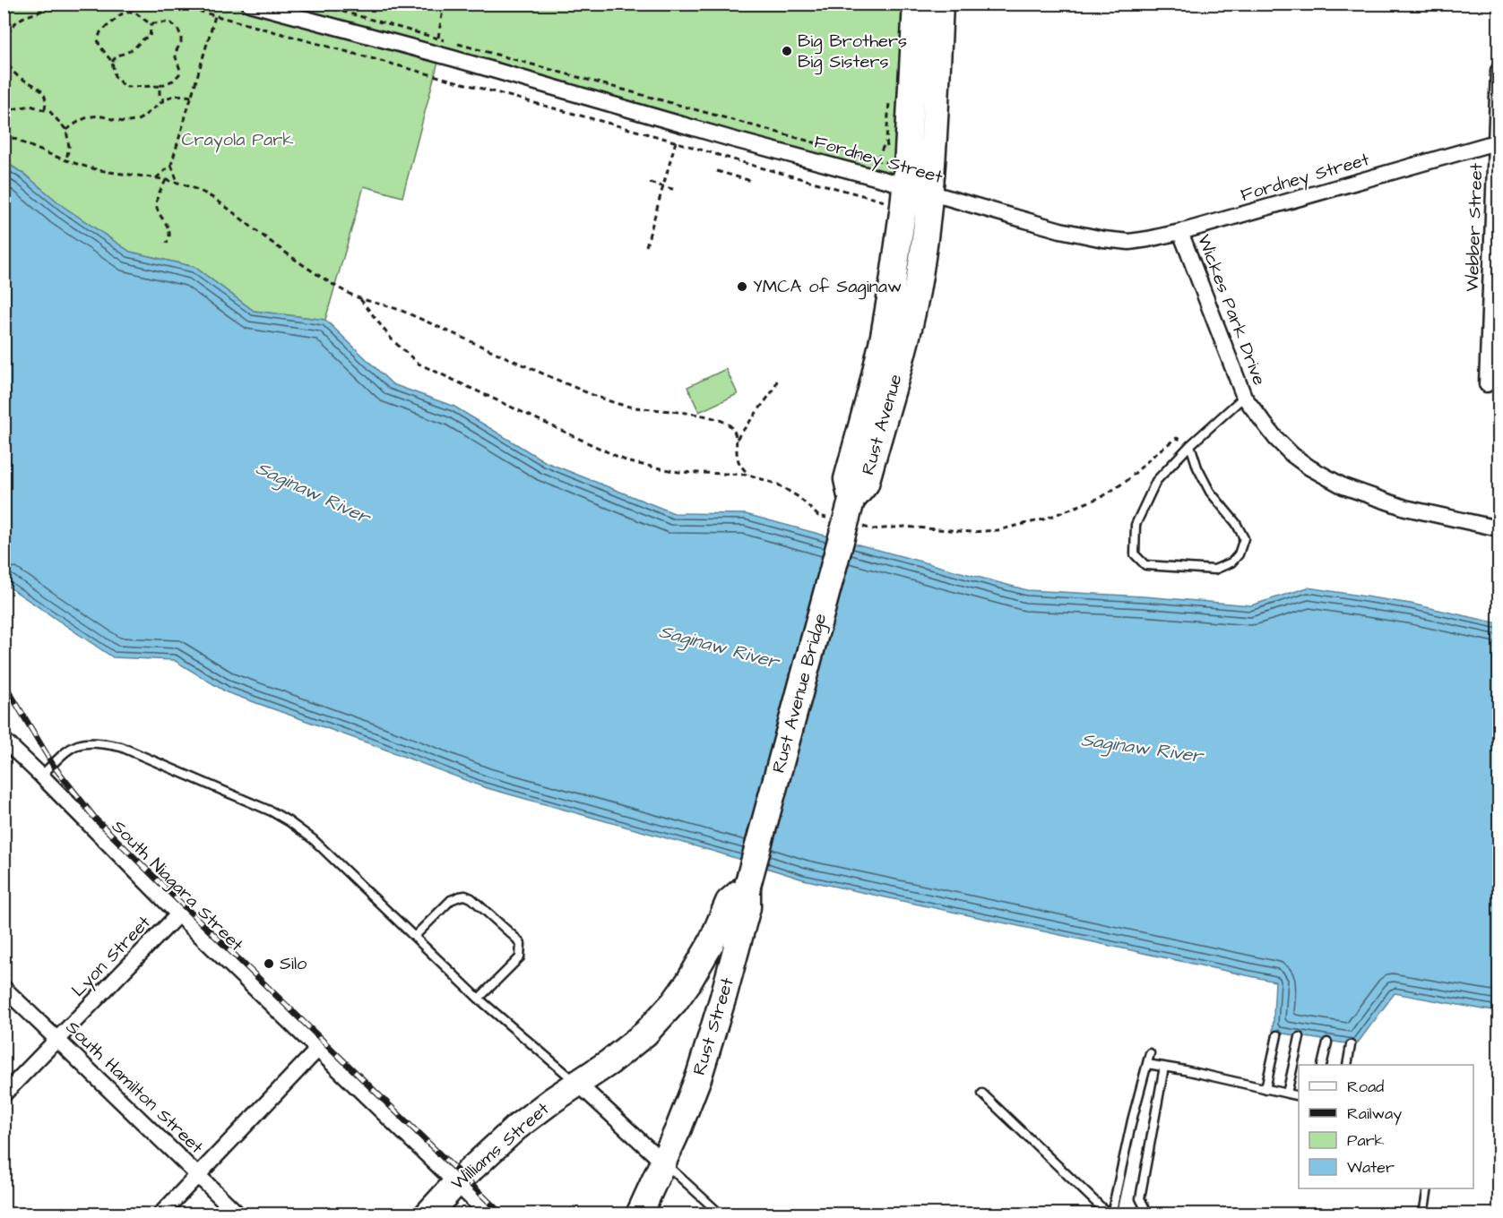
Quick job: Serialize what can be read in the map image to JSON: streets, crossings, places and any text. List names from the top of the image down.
{
  "streets": {
    "highway": [
      "Rust Avenue",
      "Rust Avenue Bridge",
      "Rust Street",
      "Williams Street"
    ],
    "street": [
      "Fordney Street",
      "Webber Street",
      "Wickes Park Drive",
      "South Niagara Street",
      "Lyon Street",
      "South Hamilton Street"
    ]
  },
  "crossings": [
    ["Fordney Street", "Webber Street"],
    ["Fordney Street", "Wickes Park Drive"],
    ["Fordney Street", "Rust Avenue"],
    ["Rust Avenue", "Rust Avenue Bridge"],
    ["Rust Avenue Bridge", "Rust Street"],
    ["Rust Avenue Bridge", "Williams Street"],
    ["South Niagara Street", "Lyon Street"],
    ["South Niagara Street", "Williams Street"],
    ["Lyon Street", "South Hamilton Street"],
    ["Rust Street", "Williams Street"]
  ],
  "water": ["Saginaw River"],
  "parks": ["Crayola Park"],
  "places": ["Big Brothers Big Sisters", "YMCA of Saginaw", "Silo"],
  "legend": [
    "Road",
    "Railway",
    "Park",
    "Water"
  ]
}
